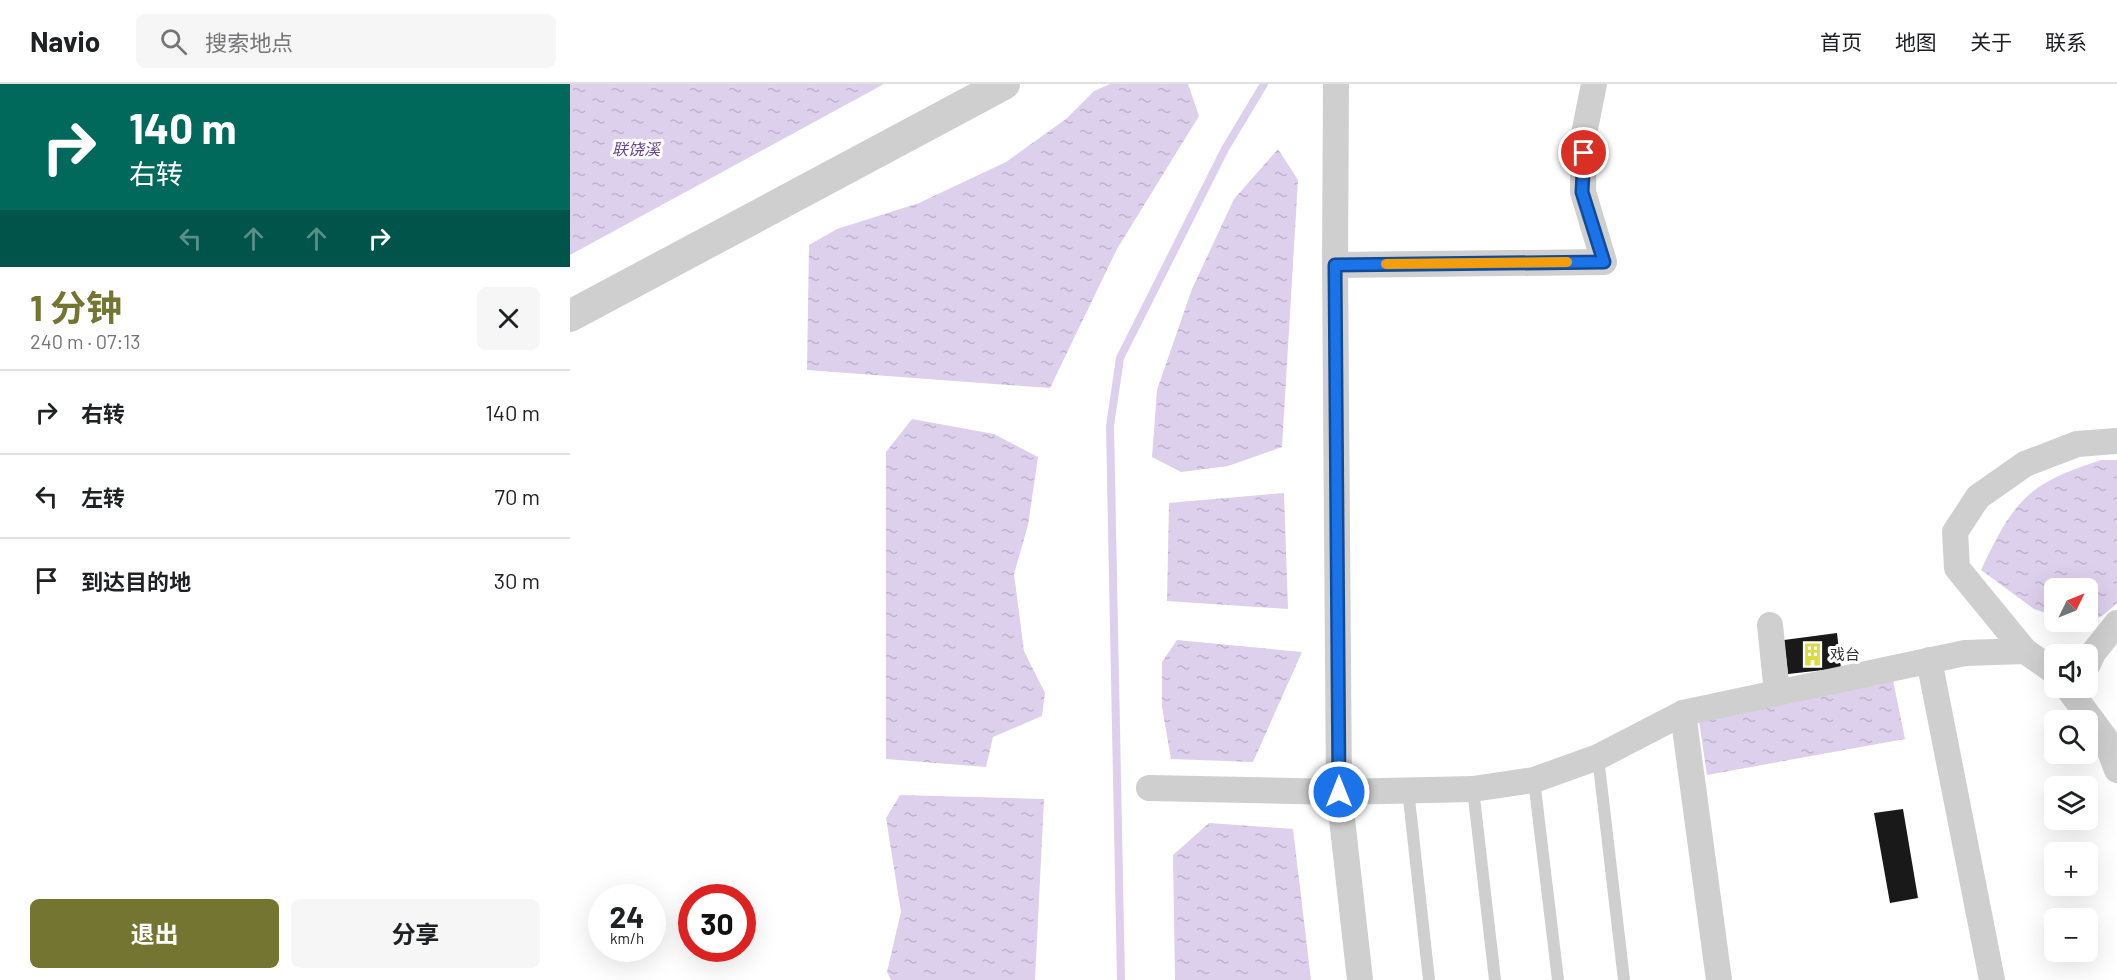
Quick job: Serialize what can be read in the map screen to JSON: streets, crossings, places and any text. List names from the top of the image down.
{
  "water": ["联饶溪"],
  "places": {
    "building": ["戏台"]
  },
  "north": "top right",
  "page": {
    "header": "Navio",
    "search": "搜索地点",
    "nav": [
      "首页",
      "地图",
      "关于",
      "联系"
    ],
    "turn": ["140 m", "右转"],
    "heading": ["1 分钟", "240 m · 07:13"],
    "list": [
      {
        "name": "右转",
        "value": "140 m"
      },
      {
        "name": "左转",
        "value": "70 m"
      },
      {
        "name": "到达目的地",
        "value": "30 m"
      }
    ],
    "map_buttons": ["+", "−"],
    "speed": "24 km/h",
    "limit": "30",
    "buttons": ["退出", "分享"]
  }
}
